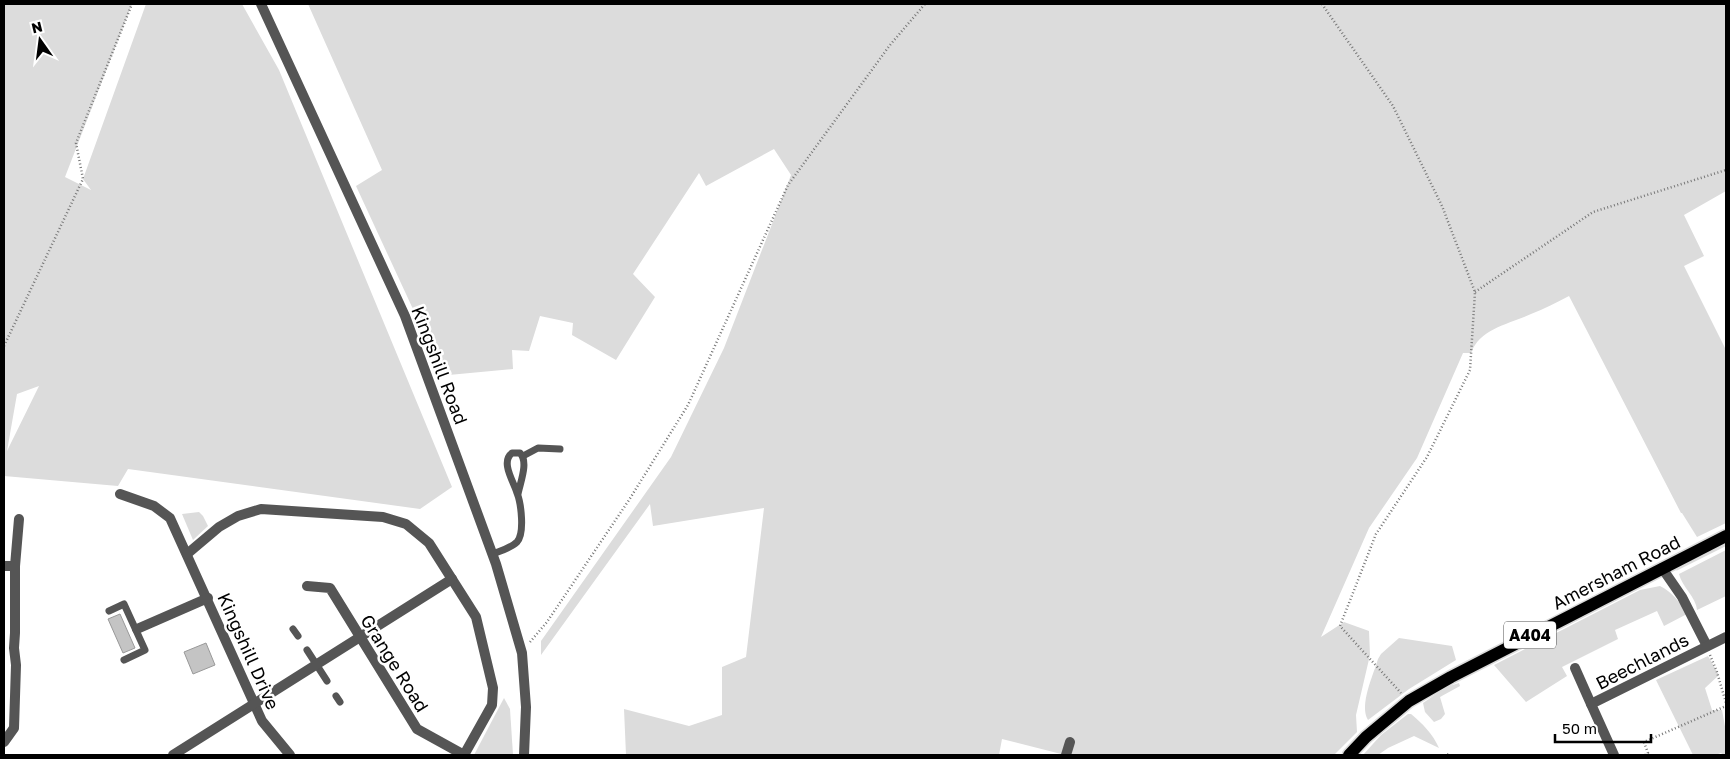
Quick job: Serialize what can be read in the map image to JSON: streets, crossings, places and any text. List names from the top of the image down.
{
  "streets": {
    "main road": ["Amersham Road", "A404"],
    "street": [
      "Kingshill Road",
      "Kingshill Drive",
      "Beechlands",
      "Grange Road"
    ]
  },
  "crossings": [
    ["Amersham Road", "Beechlands"]
  ],
  "scale_bar": "50 m",
  "north": "top"
}
